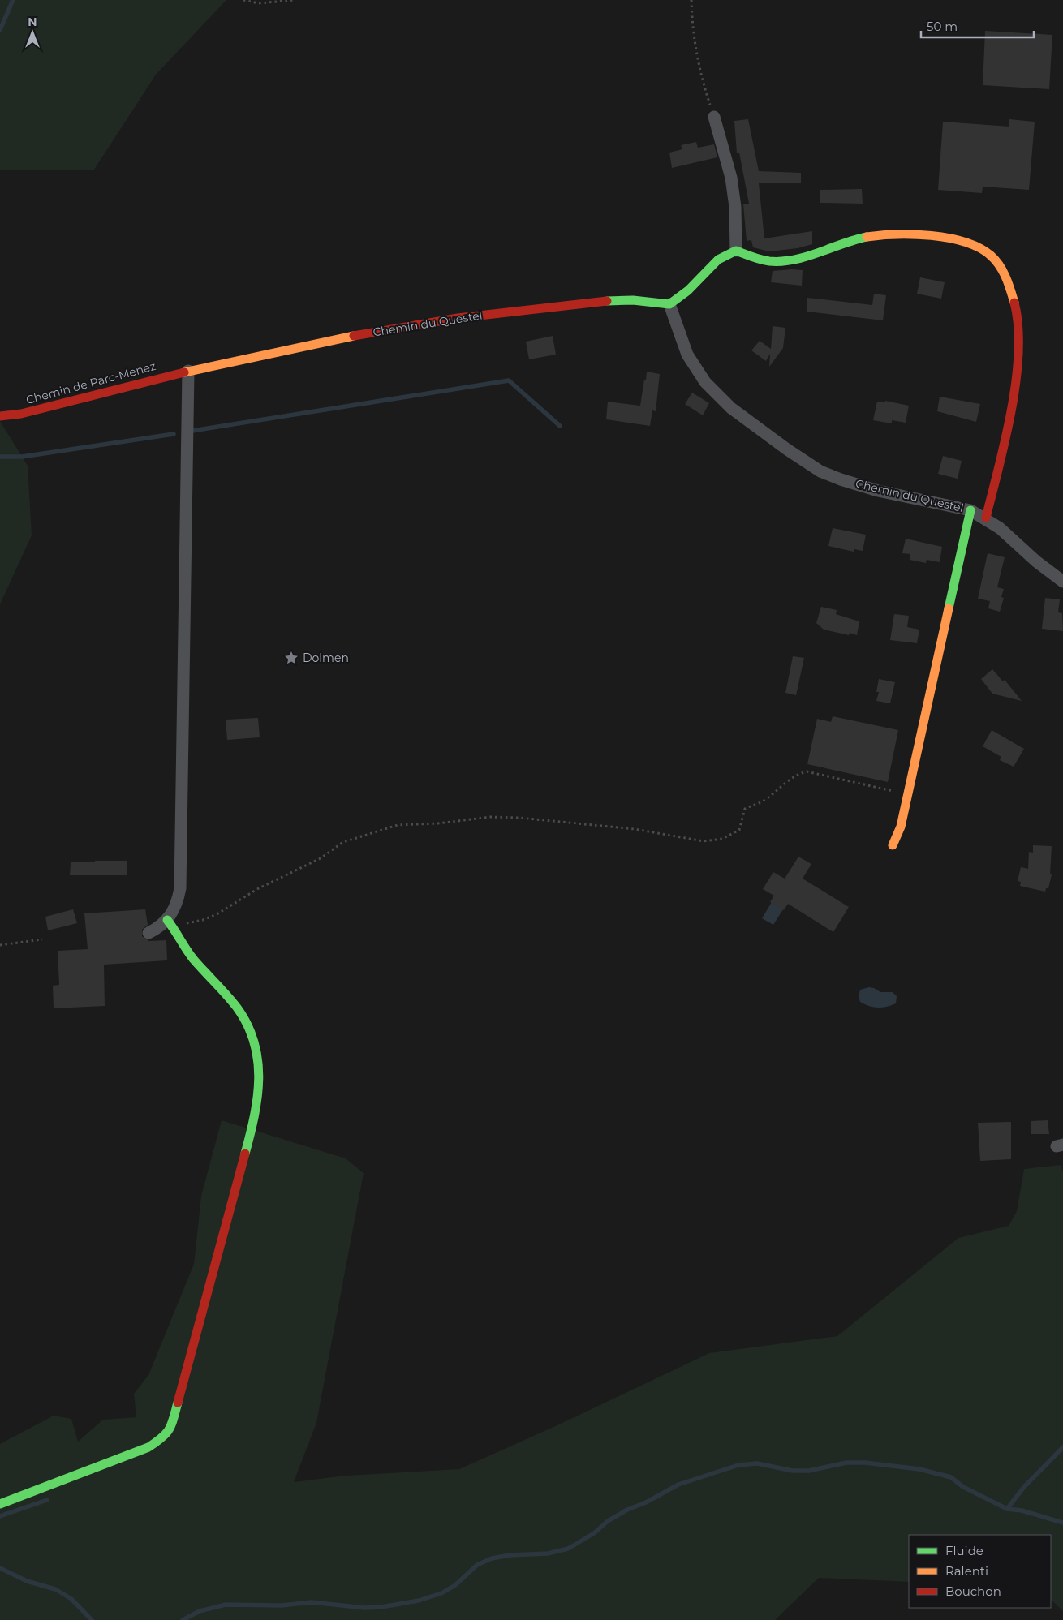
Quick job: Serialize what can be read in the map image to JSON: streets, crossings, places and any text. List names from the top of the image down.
{
  "streets": {
    "street": ["Chemin du Questel", "Chemin de Parc-Menez"]
  },
  "crossings": [
    ["Chemin du Questel", "Chemin de Parc-Menez"]
  ],
  "places": {
    "place": ["Dolmen"]
  },
  "legend": ["Fluide", "Ralenti", "Bouchon"],
  "scale_bar": "50 m",
  "north": "top"
}
